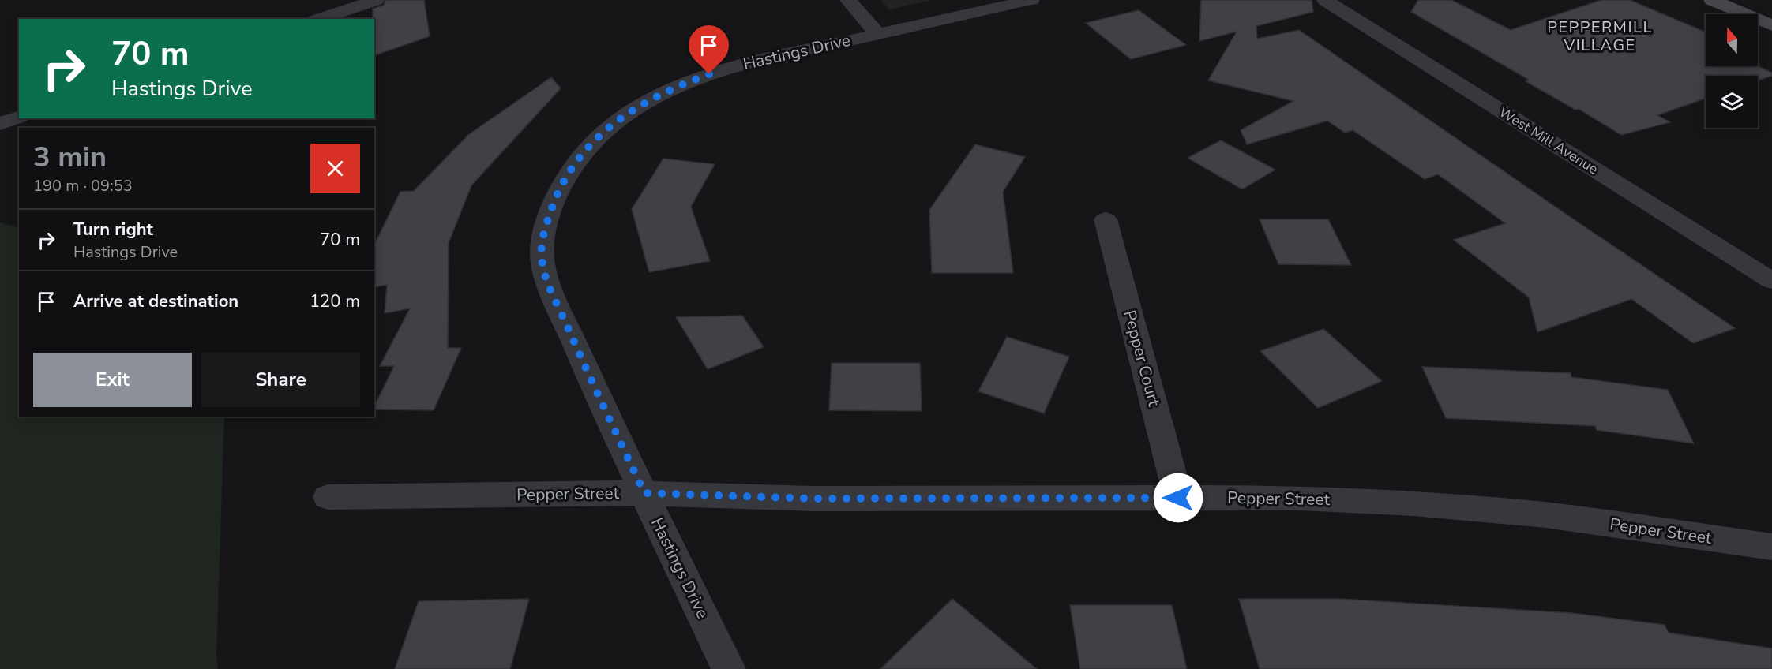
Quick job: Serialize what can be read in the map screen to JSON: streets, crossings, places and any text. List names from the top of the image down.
{
  "streets": {
    "street": [
      "Hastings Drive",
      "West Mill Avenue",
      "Pepper Court",
      "Pepper Street"
    ]
  },
  "crossings": [
    ["Hastings Drive", "Pepper Street"],
    ["Pepper Court", "Pepper Street"]
  ],
  "districts": ["PEPPERMILL VILLAGE"],
  "north": "top",
  "page": {
    "turn": ["70 m", "Hastings Drive"],
    "heading": ["3 min", "190 m · 09:53"],
    "list": [
      {
        "name": "Turn right",
        "note": "Hastings Drive",
        "value": "70 m"
      },
      {
        "name": "Arrive at destination",
        "value": "120 m"
      }
    ],
    "buttons": ["Exit", "Share"]
  }
}
